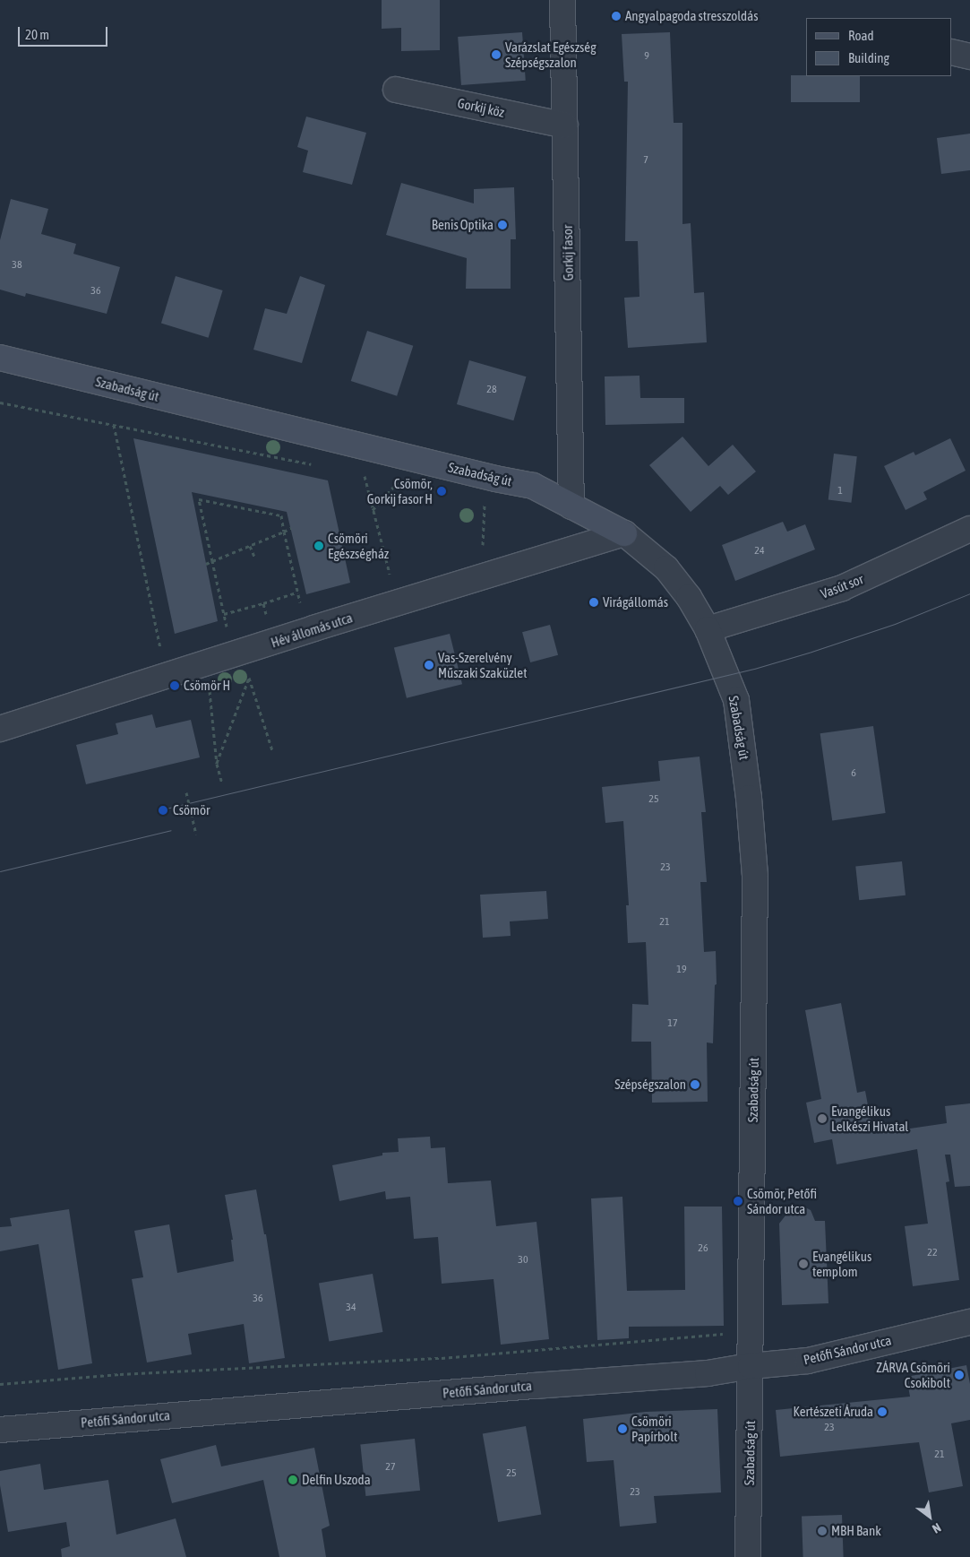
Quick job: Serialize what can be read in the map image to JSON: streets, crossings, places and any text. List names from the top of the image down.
{
  "streets": {
    "street": [
      "Gorkij köz",
      "Gorkij fasor",
      "Szabadság út",
      "Vasút sor",
      "Hév állomás utca",
      "Petőfi Sándor utca"
    ]
  },
  "crossings": [
    ["Gorkij köz", "Gorkij fasor"],
    ["Gorkij fasor", "Szabadság út"],
    ["Szabadság út", "Vasút sor"],
    ["Szabadság út", "Hév állomás utca"],
    ["Szabadság út", "Petőfi Sándor utca"]
  ],
  "places": [
    "Angyalpagoda stresszoldás",
    "Varázslat Egészség Szépségszalon",
    "Benis Optika",
    "Csömör, Gorkij fasor H",
    "Csömöri Egészségház",
    "Virágállomás",
    "Vas-Szerelvény Műszaki Szaküzlet",
    "Csömör H",
    "Csömör",
    "Szépségszalon",
    "Evangélikus Lelkészi Hivatal",
    "Csömör, Petőfi Sándor utca",
    "Evangélikus templom",
    "ZÁRVA Csömöri Csokibolt",
    "Kertészeti Áruda",
    "Csömöri Papírbolt",
    "Delfin Uszoda",
    "MBH Bank"
  ],
  "house_numbers": [
    "9",
    "7",
    "38",
    "36",
    "28",
    "1",
    "24",
    "6",
    "25",
    "23",
    "21",
    "19",
    "17",
    "26",
    "22",
    "30",
    "36",
    "34",
    "23",
    "21",
    "27",
    "25",
    "23"
  ],
  "legend": ["Road", "Building"],
  "scale_bar": "20 m",
  "north": "bottom right"
}
